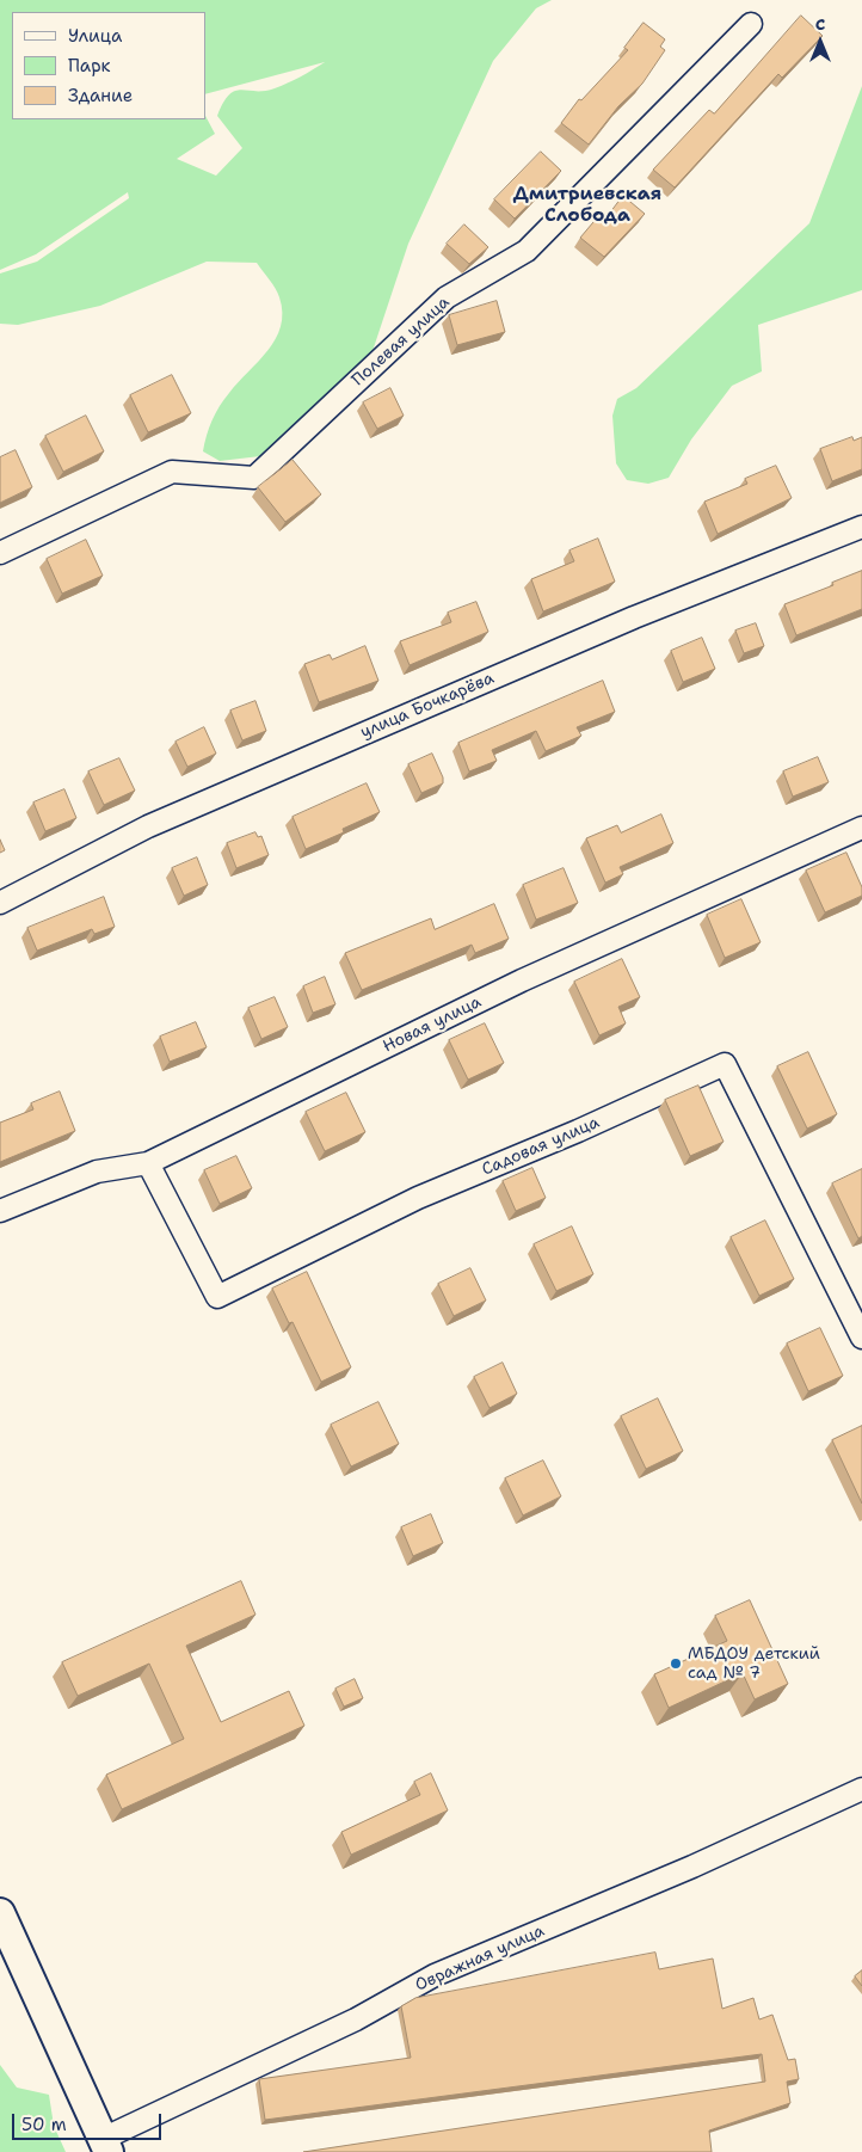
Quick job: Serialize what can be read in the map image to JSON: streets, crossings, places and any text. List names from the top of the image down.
{
  "streets": {
    "street": [
      "Полевая улица",
      "улица Бочкарёва",
      "Новая улица",
      "Садовая улица",
      "Овражная улица"
    ]
  },
  "crossings": [
    ["Новая улица", "Садовая улица"]
  ],
  "districts": ["Дмитриевская Слобода"],
  "places": ["МБДОУ детский сад № 7"],
  "legend": ["Улица", "Парк", "Здание"],
  "scale_bar": "50 m",
  "north": "top"
}
